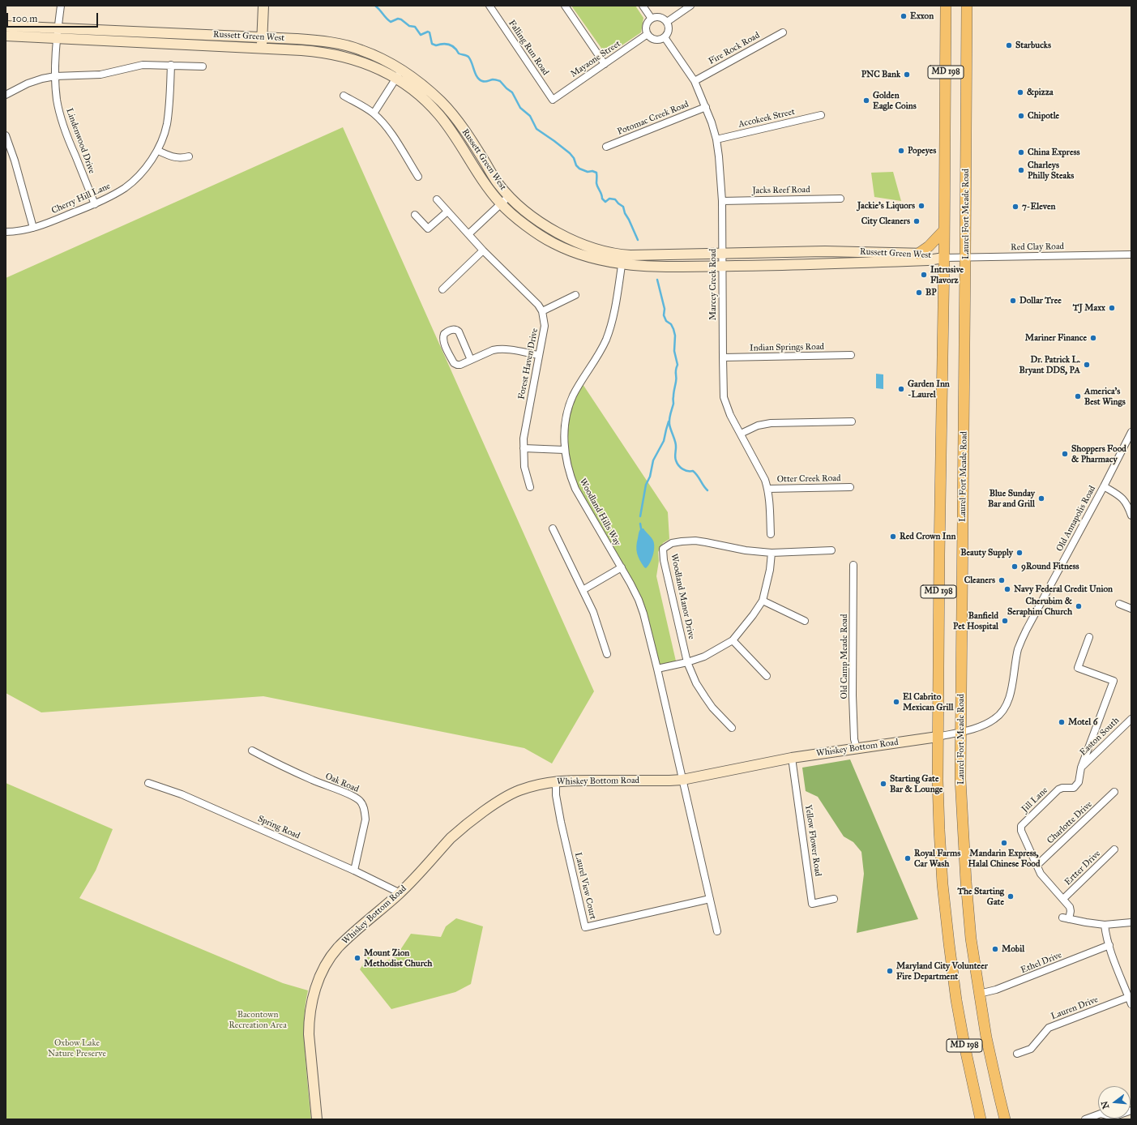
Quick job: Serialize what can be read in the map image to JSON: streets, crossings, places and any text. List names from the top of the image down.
{
  "streets": {
    "main road": ["MD 198", "Laurel Fort Meade Road"],
    "street": [
      "Russett Green West",
      "Falling Run Road",
      "Fire Rock Road",
      "Mayaone Street",
      "Potomac Creek Road",
      "Accokeek Street",
      "Lindenwood Drive",
      "Jacks Reef Road",
      "Cherry Hill Lane",
      "Red Clay Road",
      "Marcey Creek Road",
      "Indian Springs Road",
      "Forest Haven Drive",
      "Otter Creek Road",
      "Woodland Hills Way",
      "Old Annapolis Road",
      "Woodland Manor Drive",
      "Old Camp Meade Road",
      "Easton South",
      "Whiskey Bottom Road",
      "Oak Road",
      "Jill Lane",
      "Charlotte Drive",
      "Spring Road",
      "Yellow Flower Road",
      "Ertter Drive",
      "Laurel View Court",
      "Ethel Drive",
      "Lauren Drive"
    ]
  },
  "crossings": [
    ["Russett Green West", "MD 198"],
    ["Russett Green West", "Lindenwood Drive"],
    ["Russett Green West", "Red Clay Road"],
    ["Russett Green West", "Marcey Creek Road"],
    ["Russett Green West", "Woodland Hills Way"],
    ["Falling Run Road", "Mayaone Street"],
    ["Fire Rock Road", "Marcey Creek Road"],
    ["Mayaone Street", "Marcey Creek Road"],
    ["MD 198", "Red Clay Road"],
    ["MD 198", "Old Annapolis Road"],
    ["MD 198", "Whiskey Bottom Road"],
    ["Potomac Creek Road", "Marcey Creek Road"],
    ["Accokeek Street", "Marcey Creek Road"],
    ["Lindenwood Drive", "Cherry Hill Lane"],
    ["Jacks Reef Road", "Marcey Creek Road"],
    ["Laurel Fort Meade Road", "Red Clay Road"],
    ["Laurel Fort Meade Road", "Old Annapolis Road"],
    ["Laurel Fort Meade Road", "Ethel Drive"],
    ["Marcey Creek Road", "Indian Springs Road"],
    ["Marcey Creek Road", "Otter Creek Road"],
    ["Woodland Hills Way", "Whiskey Bottom Road"],
    ["Old Annapolis Road", "Whiskey Bottom Road"],
    ["Old Camp Meade Road", "Whiskey Bottom Road"],
    ["Easton South", "Jill Lane"],
    ["Whiskey Bottom Road", "Spring Road"],
    ["Whiskey Bottom Road", "Yellow Flower Road"],
    ["Whiskey Bottom Road", "Laurel View Court"],
    ["Oak Road", "Spring Road"],
    ["Jill Lane", "Charlotte Drive"],
    ["Jill Lane", "Ertter Drive"]
  ],
  "parks": ["Bacontown Recreation Area", "Oxbow Lake Nature Preserve"],
  "places": [
    "Exxon",
    "Starbucks",
    "PNC Bank",
    "&pizza",
    "Golden Eagle Coins",
    "Chipotle",
    "Popeyes",
    "China Express",
    "Charleys Philly Steaks",
    "Jackie's Liquors",
    "7-Eleven",
    "City Cleaners",
    "Intrusive Flavorz",
    "BP",
    "Dollar Tree",
    "TJ Maxx",
    "Mariner Finance",
    "Dr. Patrick L. Bryant DDS, PA",
    "Garden Inn -Laurel",
    "America's Best Wings",
    "Shoppers Food & Pharmacy",
    "Blue Sunday Bar and Grill",
    "Red Crown Inn",
    "Beauty Supply",
    "9Round Fitness",
    "Cleaners",
    "Navy Federal Credit Union",
    "Cherubim & Seraphim Church",
    "Banfield Pet Hospital",
    "El Cabrito Mexican Grill",
    "Motel 6",
    "Starting Gate Bar & Lounge",
    "Mandarin Express, Halal Chinese Food",
    "Royal Farms Car Wash",
    "The Starting Gate",
    "Mobil",
    "Mount Zion Methodist Church",
    "Maryland City Volunteer Fire Department"
  ],
  "scale_bar": "100 m",
  "north": "left"
}
